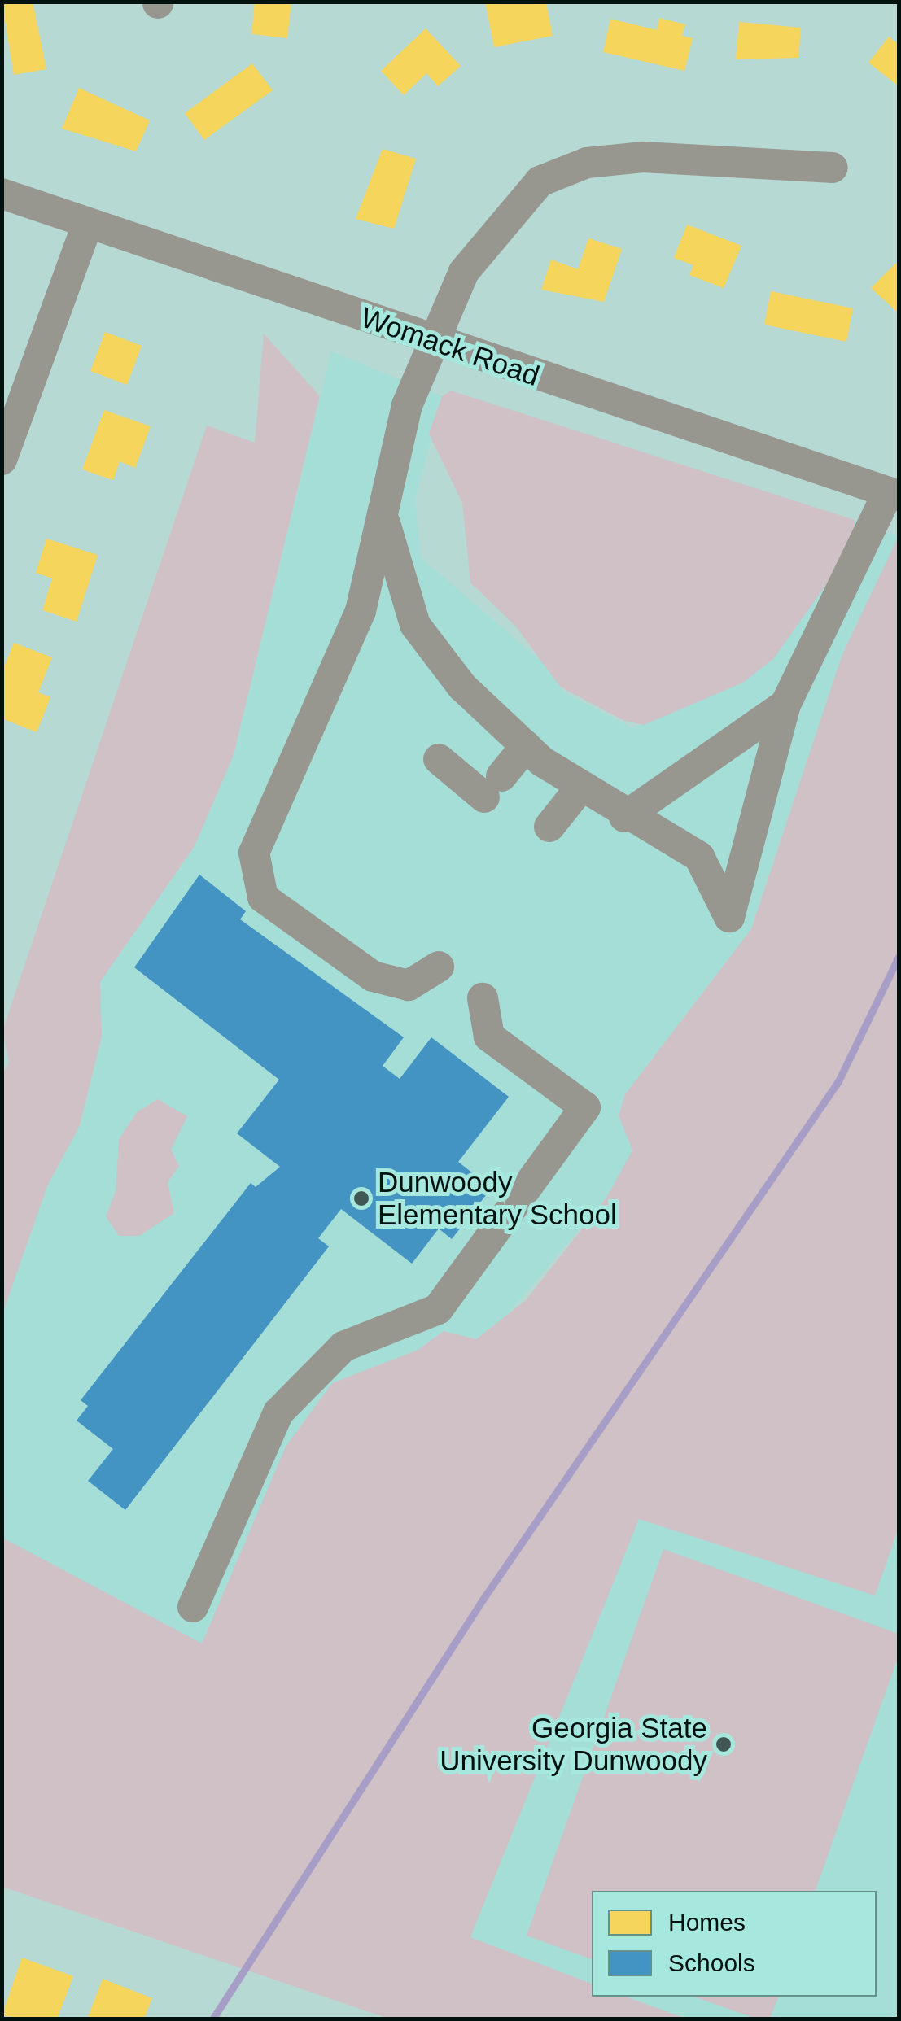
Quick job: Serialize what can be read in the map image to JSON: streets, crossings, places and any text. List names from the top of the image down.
{
  "streets": {
    "street": ["Womack Road"]
  },
  "places": ["Dunwoody Elementary School", "Georgia State University Dunwoody"],
  "legend": ["Homes", "Schools"]
}
